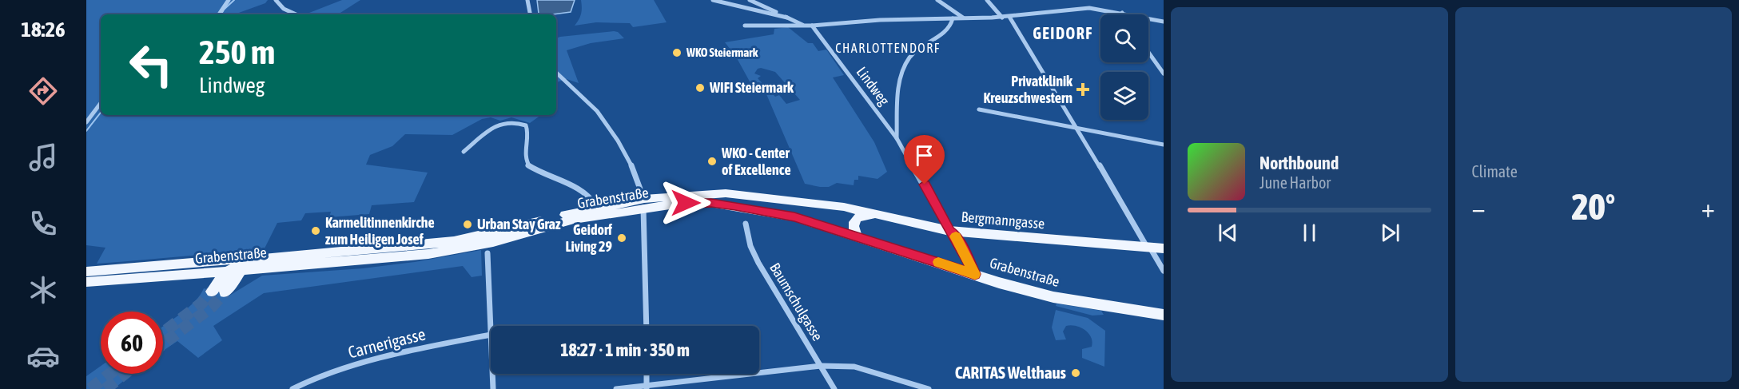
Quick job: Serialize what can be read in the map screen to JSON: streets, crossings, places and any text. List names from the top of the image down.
{
  "streets": {
    "main road": ["Grabenstraße", "Bergmanngasse"],
    "street": ["Lindweg", "Baumschulgasse", "Carnerigasse"]
  },
  "crossings": [
    ["Lindweg", "Grabenstraße"],
    ["Lindweg", "Bergmanngasse"],
    ["Grabenstraße", "Bergmanngasse"]
  ],
  "districts": ["GEIDORF", "CHARLOTTENDORF"],
  "places": {
    "other": [
      "WKO Steiermark",
      "WIFI Steiermark",
      "WKO - Center of Excellence",
      "Urban Stay Graz",
      "Karmelitinnenkirche zum Heiligen Josef",
      "Geidorf Living 29",
      "CARITAS Welthaus"
    ],
    "health": ["Privatklinik Kreuzschwestern"]
  },
  "page": {
    "tabs": "18:26",
    "tile": "Climate",
    "turn": ["250 m", "Lindweg"],
    "song": ["Northbound", "June Harbor"],
    "heat": ["−", "20°", "+"],
    "limit": "60",
    "trip": "18:27 · 1 min · 350 m"
  }
}
